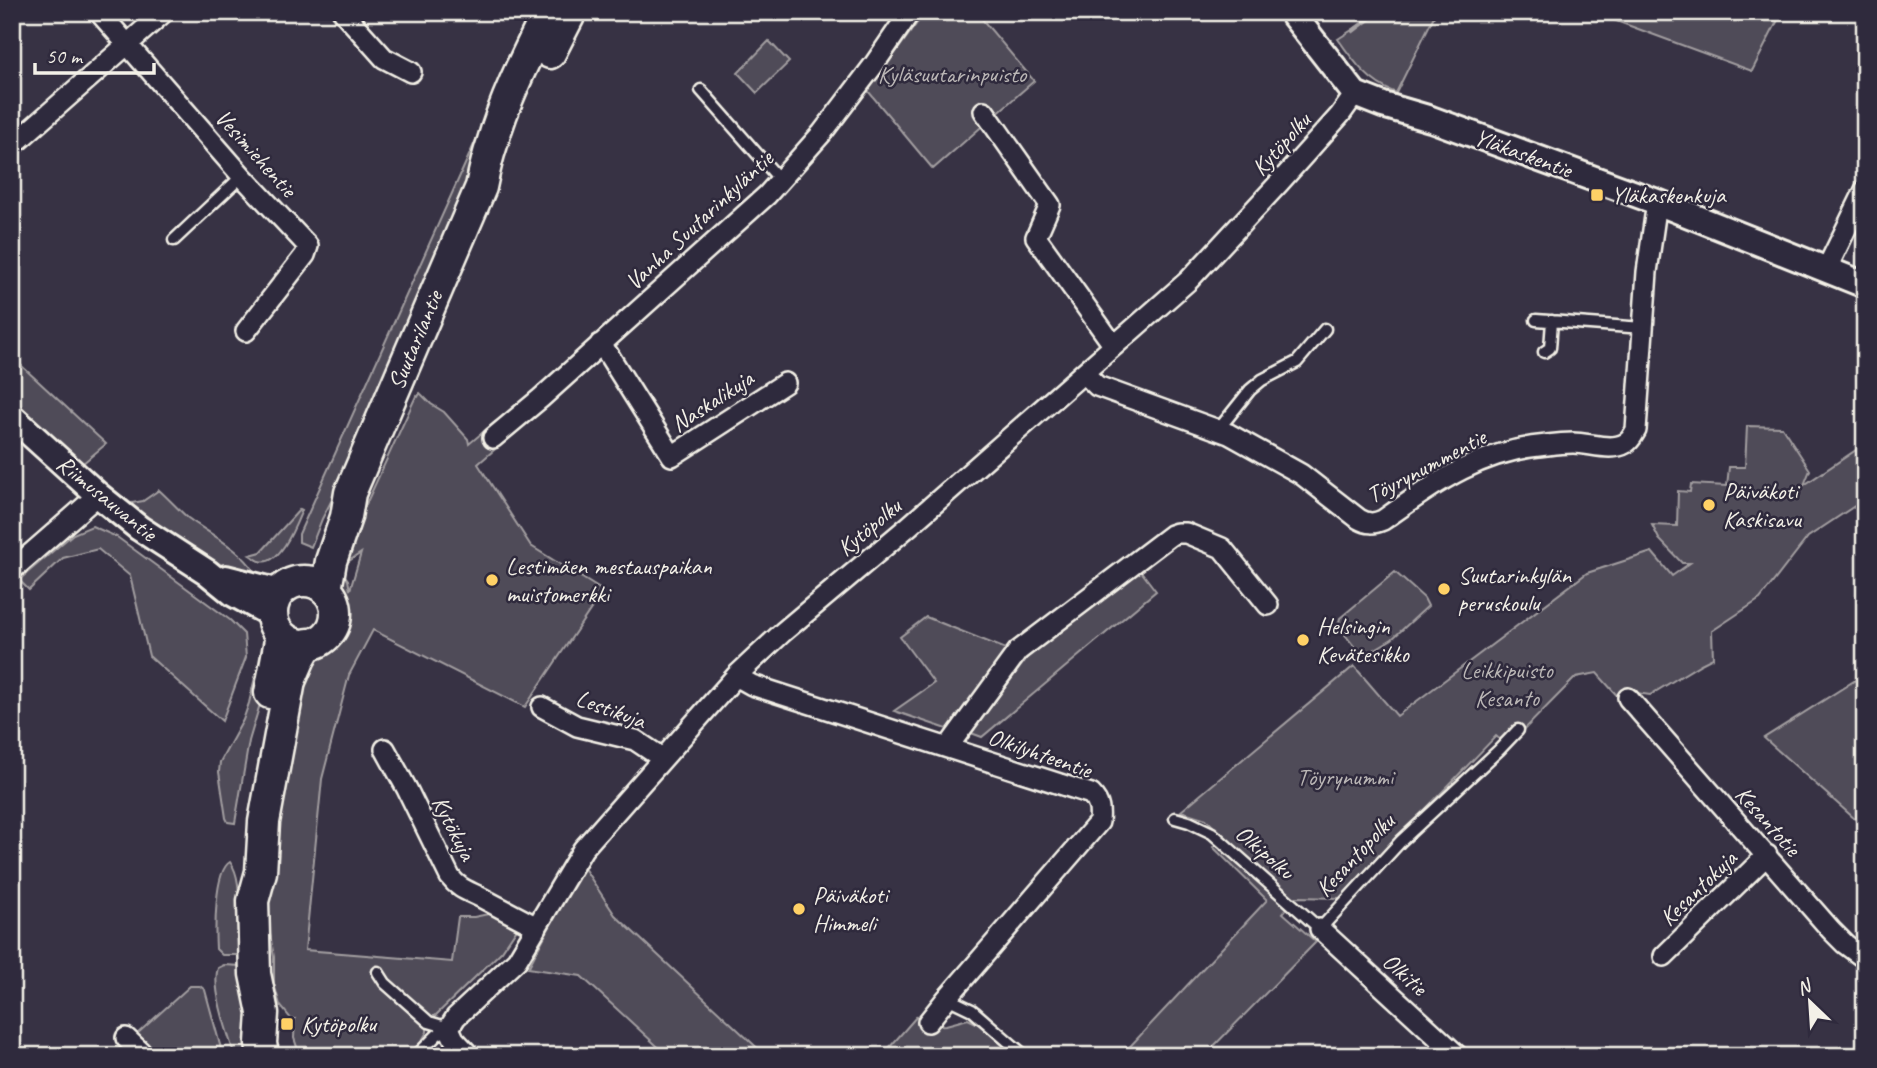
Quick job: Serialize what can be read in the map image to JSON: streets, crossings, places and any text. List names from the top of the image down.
{
  "streets": {
    "main road": ["Suutarilantie"],
    "street": [
      "Kytöpolku",
      "Vesimiehentie",
      "Yläkaskentie",
      "Vanha Suutarinkyläntie",
      "Naskalikuja",
      "Töyrynummentie",
      "Riimusauvantie",
      "Lestikuja",
      "Olkilyhteentie",
      "Kesantotie",
      "Kytökuja",
      "Kesantokuja",
      "Olkitie"
    ],
    "lane": ["Olkipolku", "Kesantopolku"]
  },
  "crossings": [
    ["Kytöpolku", "Yläkaskentie"],
    ["Kytöpolku", "Töyrynummentie"],
    ["Kytöpolku", "Lestikuja"],
    ["Kytöpolku", "Olkilyhteentie"],
    ["Kytöpolku", "Kytökuja"],
    ["Yläkaskentie", "Töyrynummentie"],
    ["Vanha Suutarinkyläntie", "Naskalikuja"],
    ["Suutarilantie", "Riimusauvantie"],
    ["Kesantotie", "Kesantokuja"],
    ["Olkipolku", "Kesantopolku"],
    ["Olkipolku", "Olkitie"],
    ["Kesantopolku", "Olkitie"]
  ],
  "parks": ["Kyläsuutarinpuisto", "Leikkipuisto Kesanto", "Töyrynummi"],
  "places": {
    "transit": ["Yläkaskenkuja", "Kytöpolku"],
    "other": [
      "Päiväkoti Kaskisavu",
      "Lestimäen mestauspaikan muistomerkki",
      "Suutarinkylän peruskoulu",
      "Helsingin Kevätesikko",
      "Päiväkoti Himmeli"
    ]
  },
  "scale_bar": "50 m",
  "north": "top left"
}
